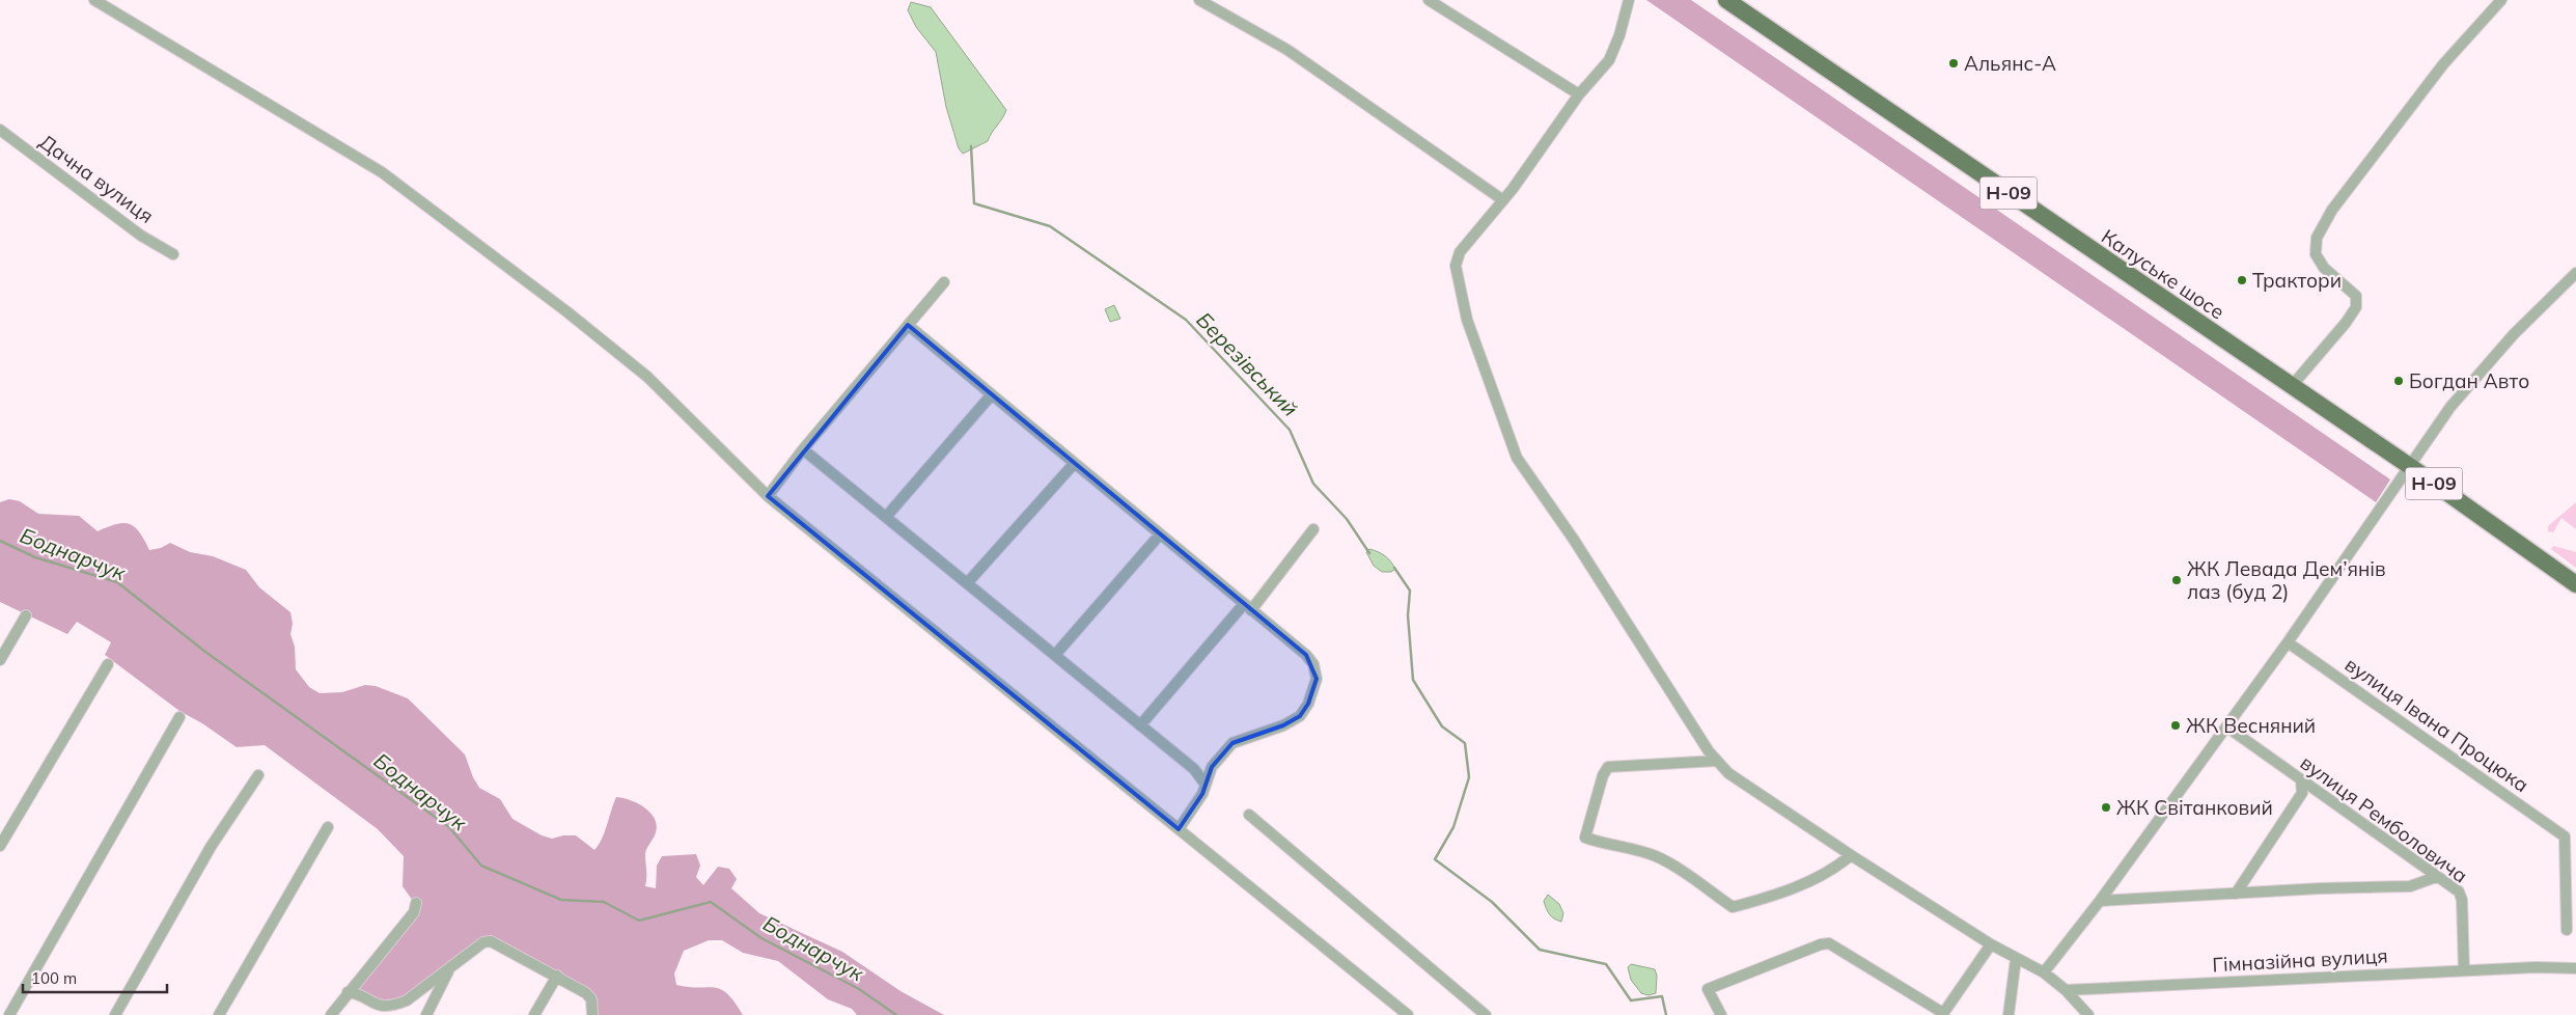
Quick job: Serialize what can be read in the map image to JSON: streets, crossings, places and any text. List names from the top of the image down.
{
  "streets": {
    "main road": ["Н-09", "Калуське шосе"],
    "street": [
      "Дачна вулиця",
      "вулиця Івана Процюка",
      "вулиця Ремболовича",
      "Гімназійна вулиця"
    ]
  },
  "crossings": [
    ["вулиця Ремболовича", "Гімназійна вулиця"]
  ],
  "water": ["Березівський", "Боднарчук"],
  "places": [
    "Альянс-А",
    "Трактори",
    "Богдан Авто",
    "ЖК Левада Дем’янів лаз (буд 2)",
    "ЖК Весняний",
    "ЖК Світанковий"
  ],
  "scale_bar": "100 m"
}
